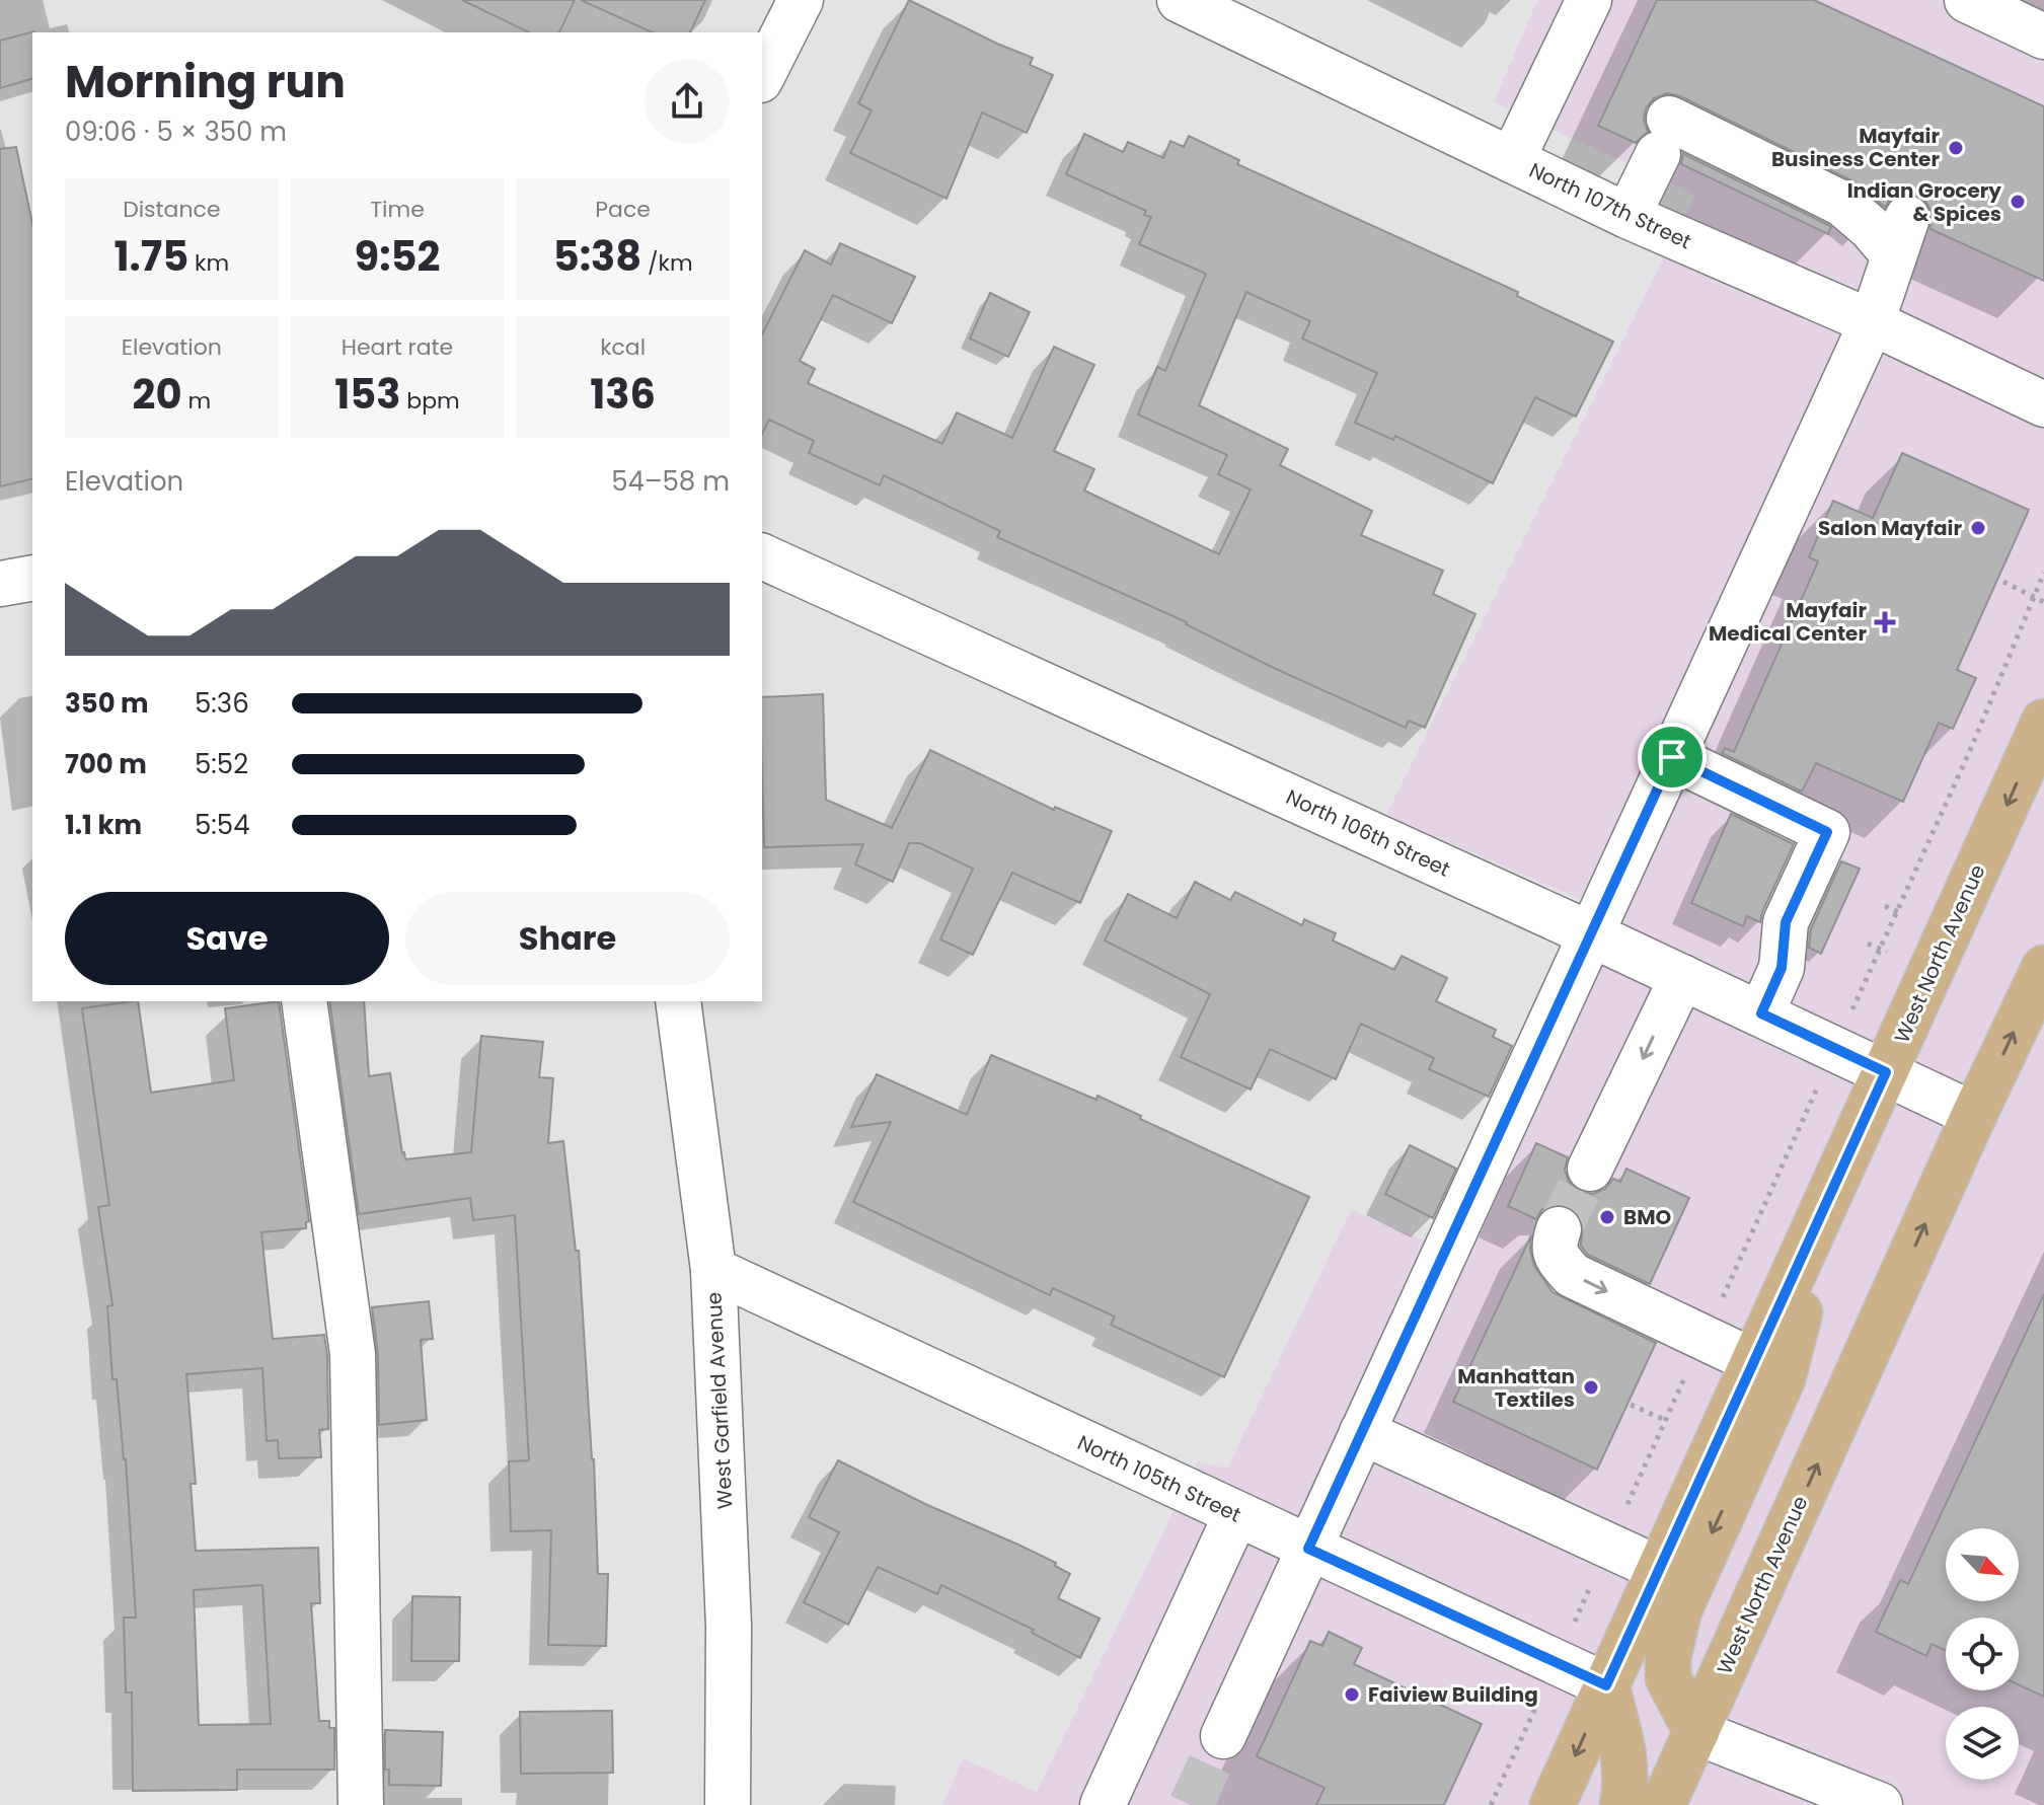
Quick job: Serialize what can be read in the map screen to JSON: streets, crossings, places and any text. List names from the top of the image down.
{
  "streets": {
    "main road": ["West North Avenue"],
    "street": [
      "North 107th Street",
      "North 106th Street",
      "West Garfield Avenue",
      "North 105th Street"
    ]
  },
  "crossings": [
    ["North 106th Street", "West North Avenue"],
    ["West North Avenue", "North 105th Street"],
    ["West Garfield Avenue", "North 105th Street"]
  ],
  "places": {
    "other": [
      "Mayfair Business Center",
      "Indian Grocery & Spices",
      "Salon Mayfair",
      "BMO",
      "Manhattan Textiles",
      "Faiview Building"
    ],
    "health": ["Mayfair Medical Center"]
  },
  "north": "bottom right",
  "page": {
    "heading": ["Morning run", "09:06 · 5 × 350 m"],
    "stats": [
      ["Distance", "1.75 km"],
      ["Time", "9:52"],
      ["Pace", "5:38 /km"],
      ["Elevation", "20 m"],
      ["Heart rate", "153 bpm"],
      ["kcal", "136"]
    ],
    "chart": ["Elevation", "54–58 m"],
    "list": [
      {
        "name": "350 m",
        "note": "5:36"
      },
      {
        "name": "700 m",
        "note": "5:52"
      },
      {
        "name": "1.1 km",
        "note": "5:54"
      }
    ],
    "buttons": ["Save", "Share"]
  }
}
